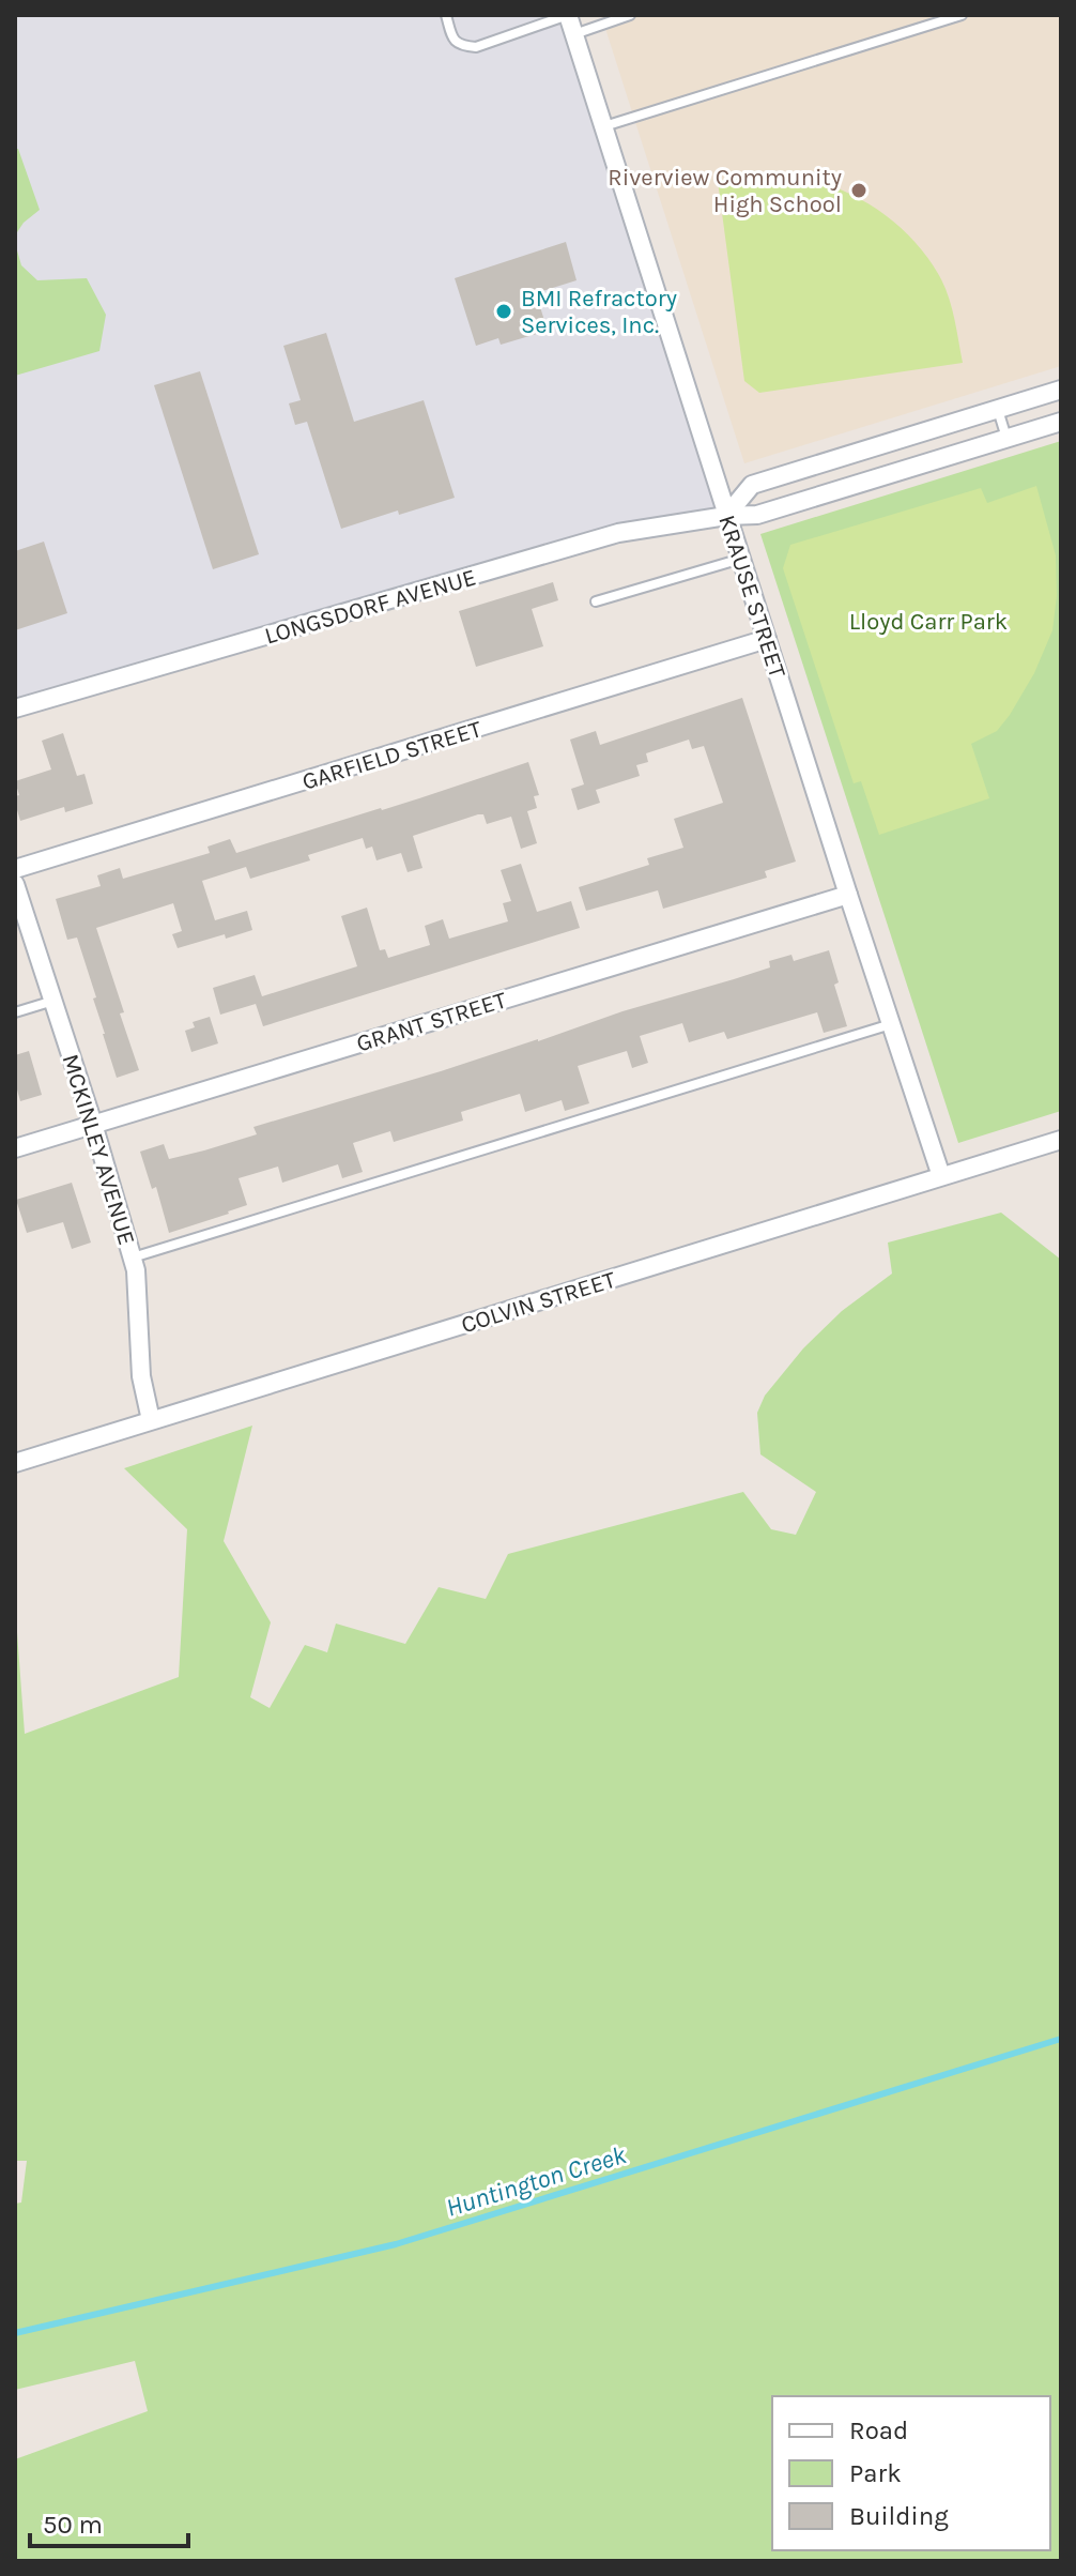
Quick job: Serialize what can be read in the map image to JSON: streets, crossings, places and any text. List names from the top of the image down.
{
  "streets": {
    "street": [
      "KRAUSE STREET",
      "LONGSDORF AVENUE",
      "GARFIELD STREET",
      "GRANT STREET",
      "MCKINLEY AVENUE",
      "COLVIN STREET"
    ]
  },
  "crossings": [
    ["KRAUSE STREET", "LONGSDORF AVENUE"],
    ["KRAUSE STREET", "GARFIELD STREET"],
    ["KRAUSE STREET", "GRANT STREET"],
    ["KRAUSE STREET", "COLVIN STREET"],
    ["GRANT STREET", "MCKINLEY AVENUE"],
    ["MCKINLEY AVENUE", "COLVIN STREET"]
  ],
  "water": ["Huntington Creek"],
  "parks": ["Lloyd Carr Park"],
  "places": ["Riverview Community High School", "BMI Refractory Services, Inc."],
  "legend": ["Road", "Park", "Building"],
  "scale_bar": "50 m"
}
